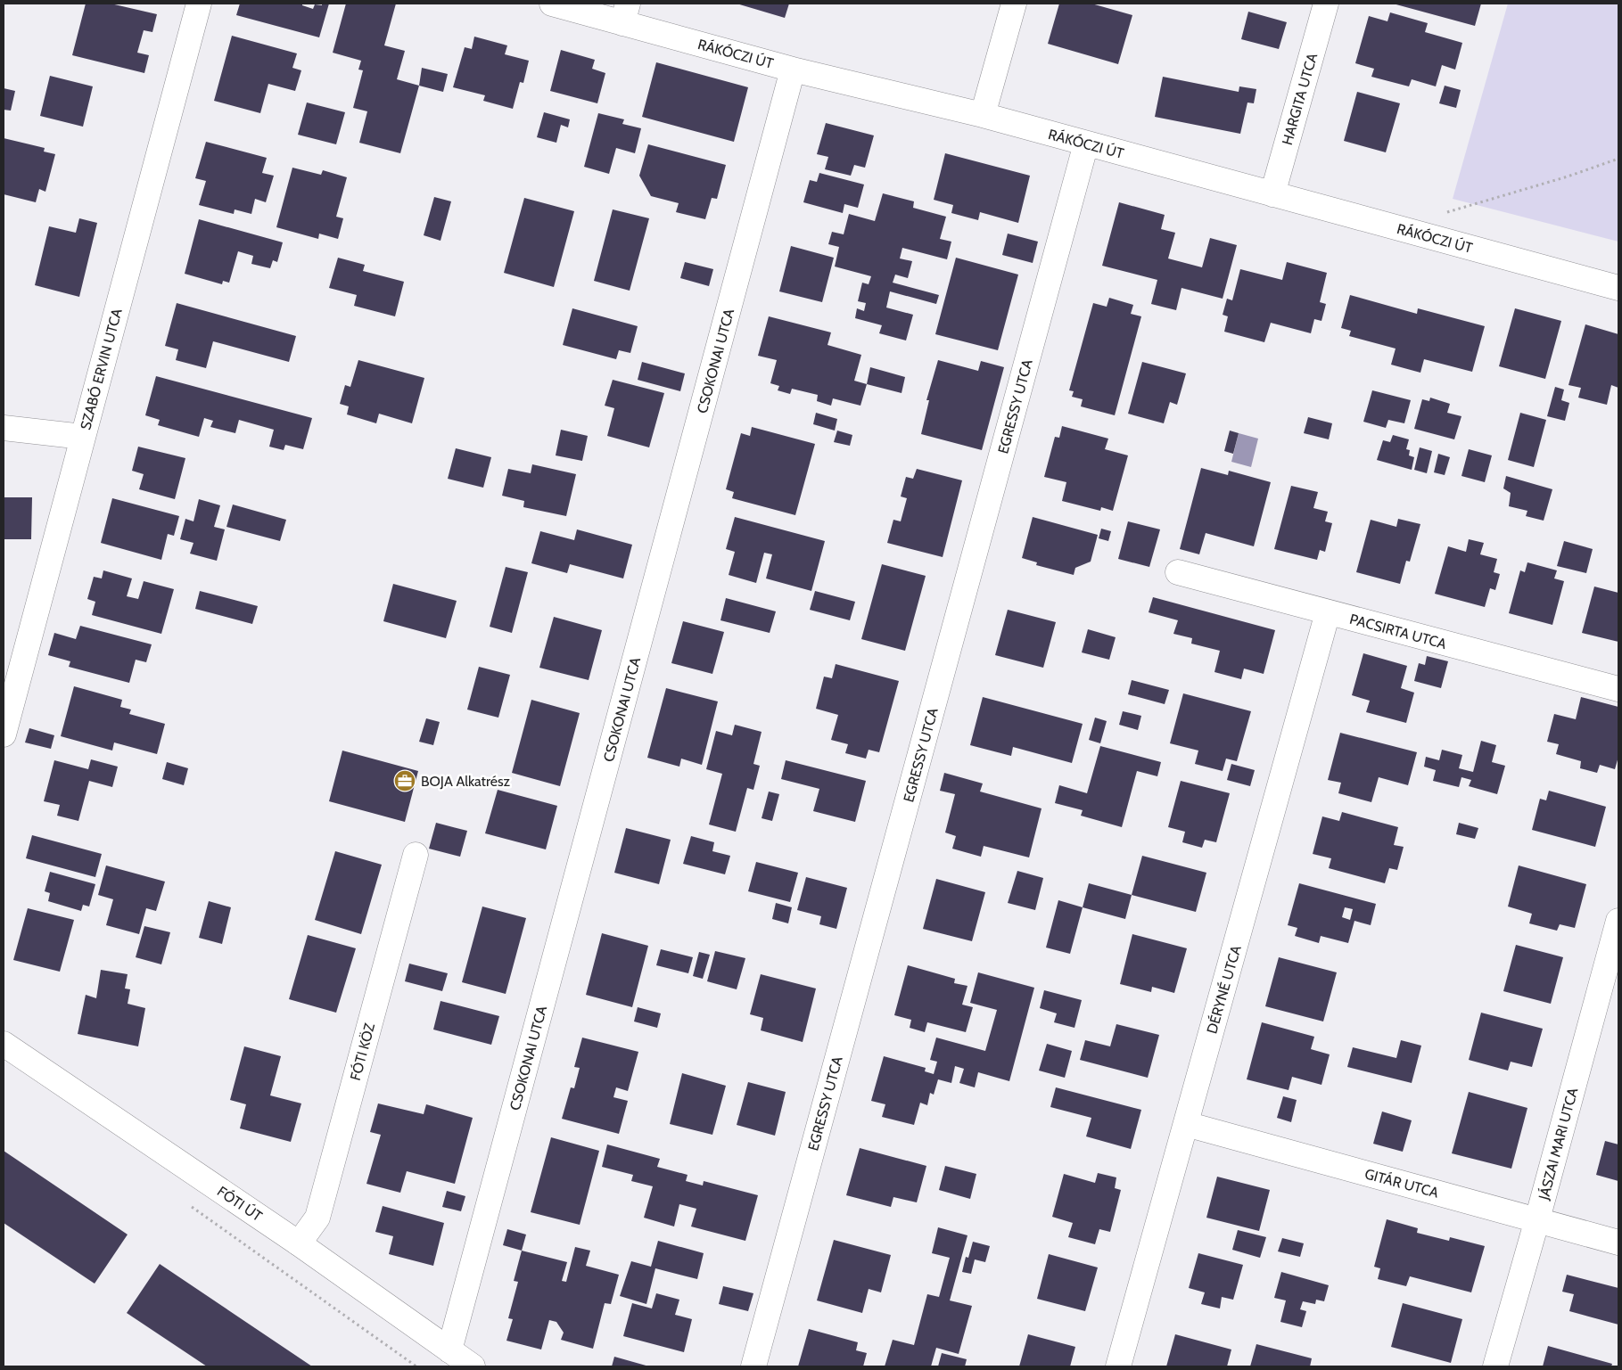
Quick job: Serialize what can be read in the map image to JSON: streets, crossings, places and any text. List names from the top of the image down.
{
  "streets": {
    "street": [
      "RÁKÓCZI ÚT",
      "HARGITA UTCA",
      "CSOKONAI UTCA",
      "SZABÓ ERVIN UTCA",
      "EGRESSY UTCA",
      "PACSIRTA UTCA",
      "DÉRYNÉ UTCA",
      "FÓTI KÖZ",
      "JÁSZAI MARI UTCA",
      "GITÁR UTCA",
      "FÓTI ÚT"
    ]
  },
  "crossings": [
    ["RÁKÓCZI ÚT", "HARGITA UTCA"],
    ["RÁKÓCZI ÚT", "CSOKONAI UTCA"],
    ["RÁKÓCZI ÚT", "EGRESSY UTCA"],
    ["CSOKONAI UTCA", "FÓTI ÚT"],
    ["PACSIRTA UTCA", "DÉRYNÉ UTCA"],
    ["DÉRYNÉ UTCA", "GITÁR UTCA"],
    ["FÓTI KÖZ", "FÓTI ÚT"],
    ["JÁSZAI MARI UTCA", "GITÁR UTCA"]
  ],
  "places": {
    "office": ["BOJA Alkatrész"]
  }
}
